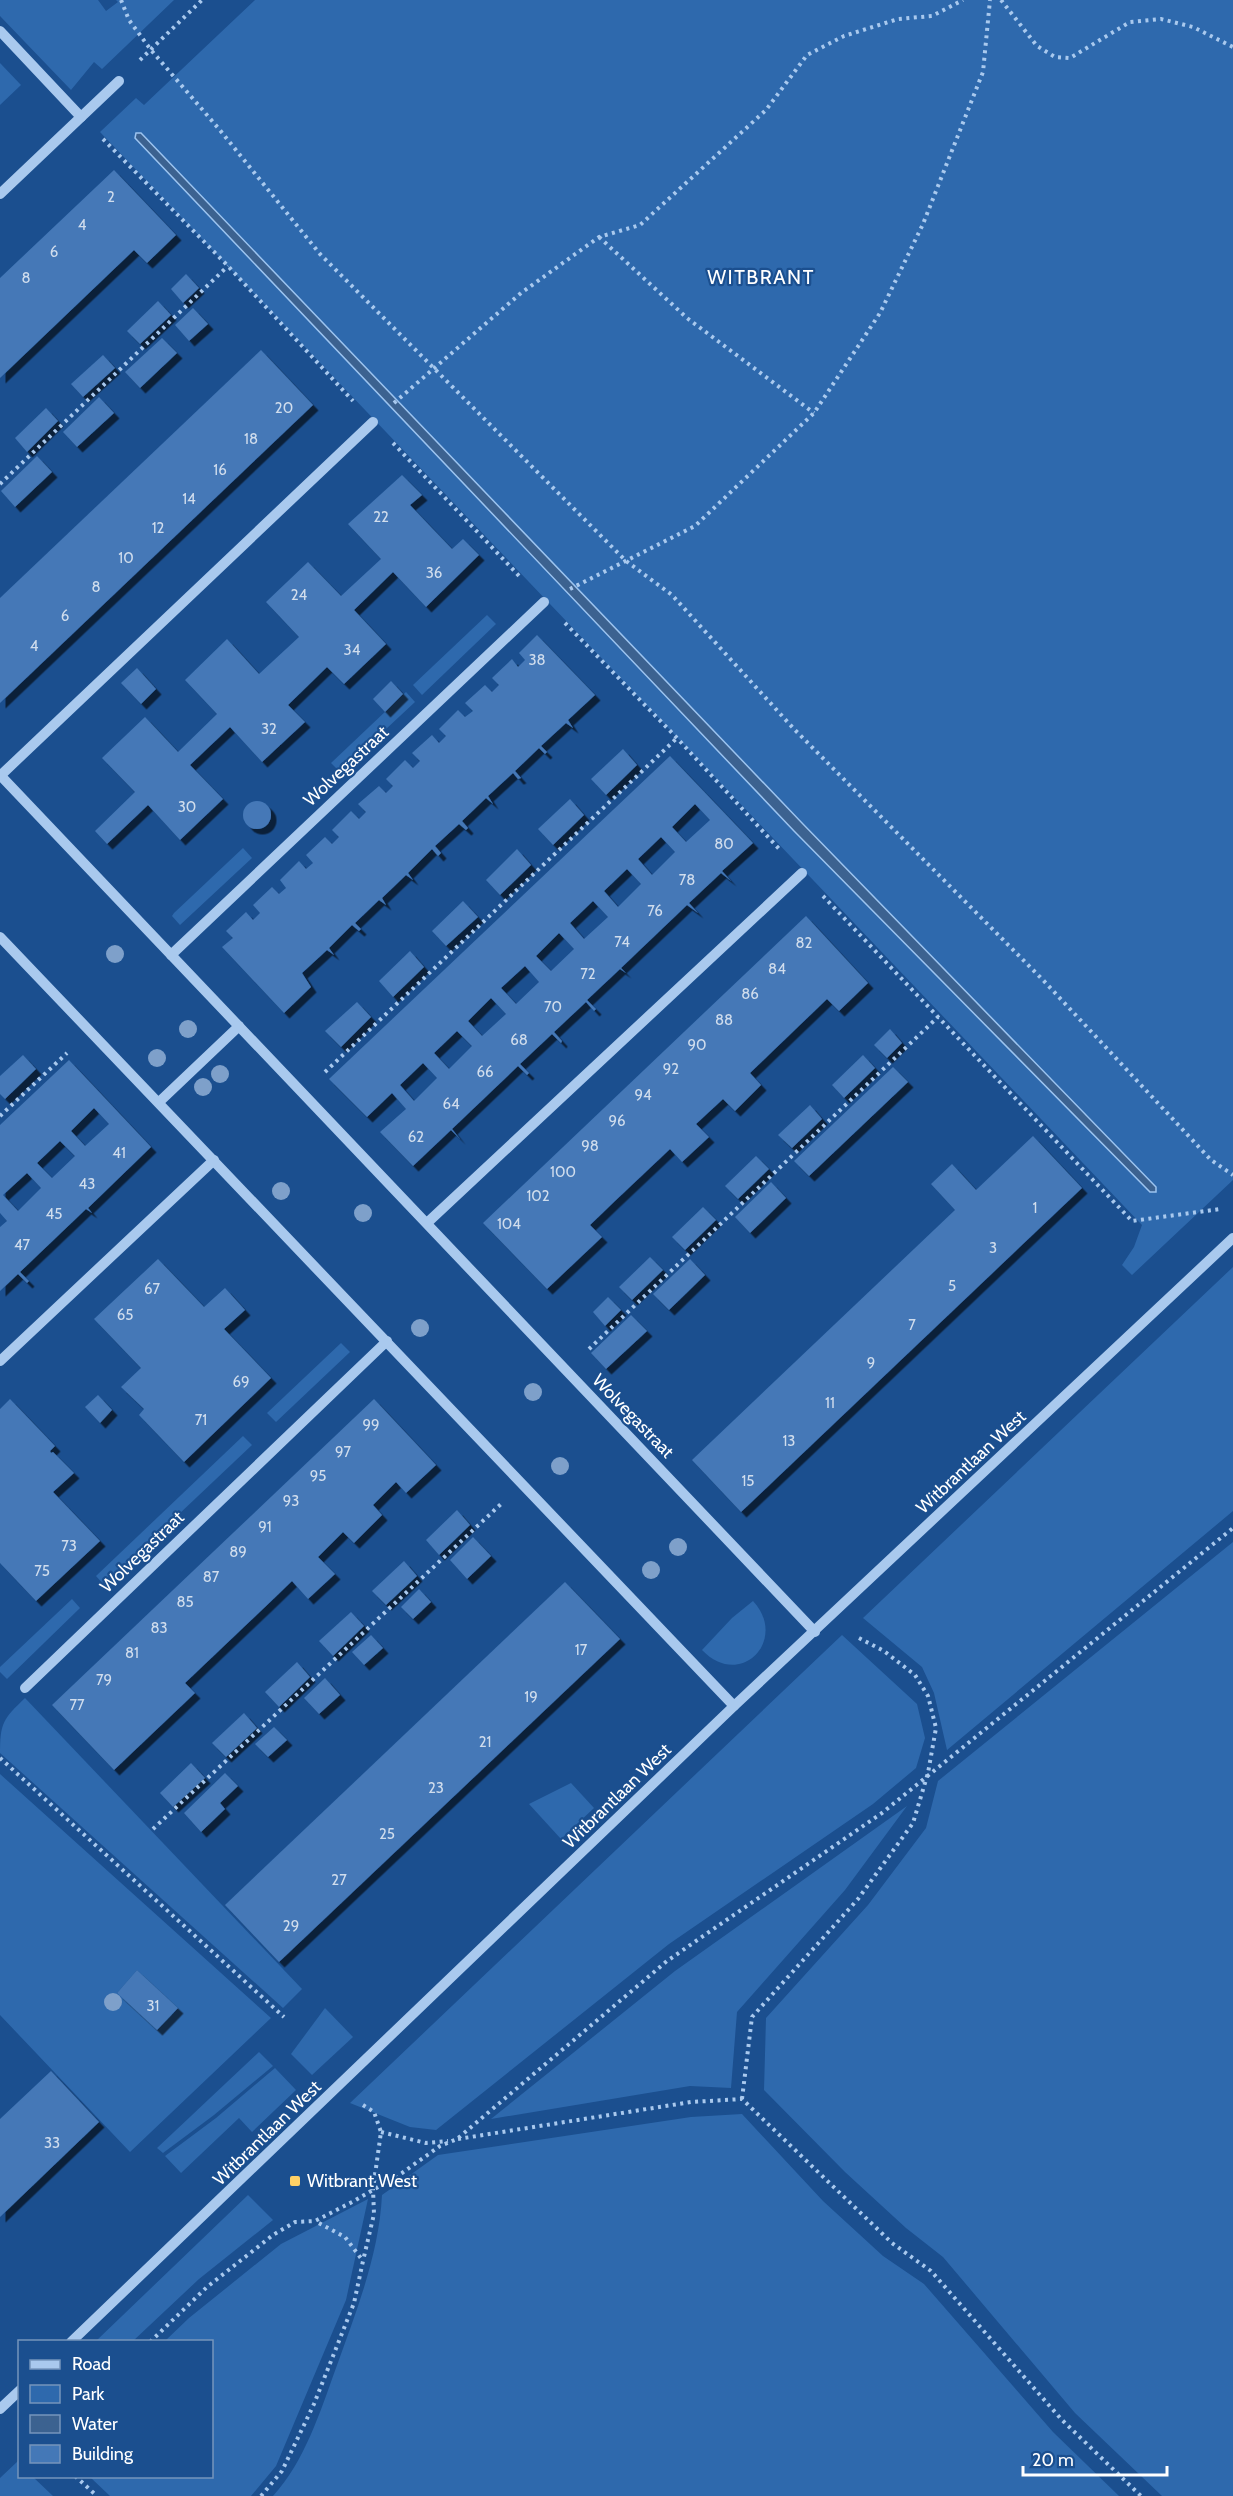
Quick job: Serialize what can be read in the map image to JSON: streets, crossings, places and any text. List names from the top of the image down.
{
  "streets": {
    "street": ["Wolvegastraat", "Witbrantlaan West"]
  },
  "crossings": [
    ["Wolvegastraat", "Witbrantlaan West"]
  ],
  "districts": ["WITBRANT"],
  "places": {
    "transit": ["Witbrant West"]
  },
  "house_numbers": [
    "2",
    "4",
    "6",
    "8",
    "20",
    "18",
    "16",
    "14",
    "22",
    "12",
    "10",
    "36",
    "8",
    "24",
    "6",
    "4",
    "34",
    "38",
    "32",
    "30",
    "80",
    "78",
    "76",
    "74",
    "82",
    "84",
    "72",
    "86",
    "70",
    "88",
    "68",
    "90",
    "92",
    "66",
    "94",
    "64",
    "96",
    "62",
    "98",
    "41",
    "100",
    "43",
    "102",
    "1",
    "45",
    "104",
    "47",
    "3",
    "5",
    "67",
    "65",
    "7",
    "9",
    "69",
    "11",
    "71",
    "99",
    "13",
    "97",
    "95",
    "15",
    "93",
    "91",
    "73",
    "89",
    "75",
    "87",
    "85",
    "83",
    "17",
    "81",
    "79",
    "19",
    "77",
    "21",
    "23",
    "25",
    "27",
    "29",
    "31",
    "33"
  ],
  "legend": [
    "Road",
    "Park",
    "Water",
    "Building"
  ],
  "scale_bar": "20 m"
}
